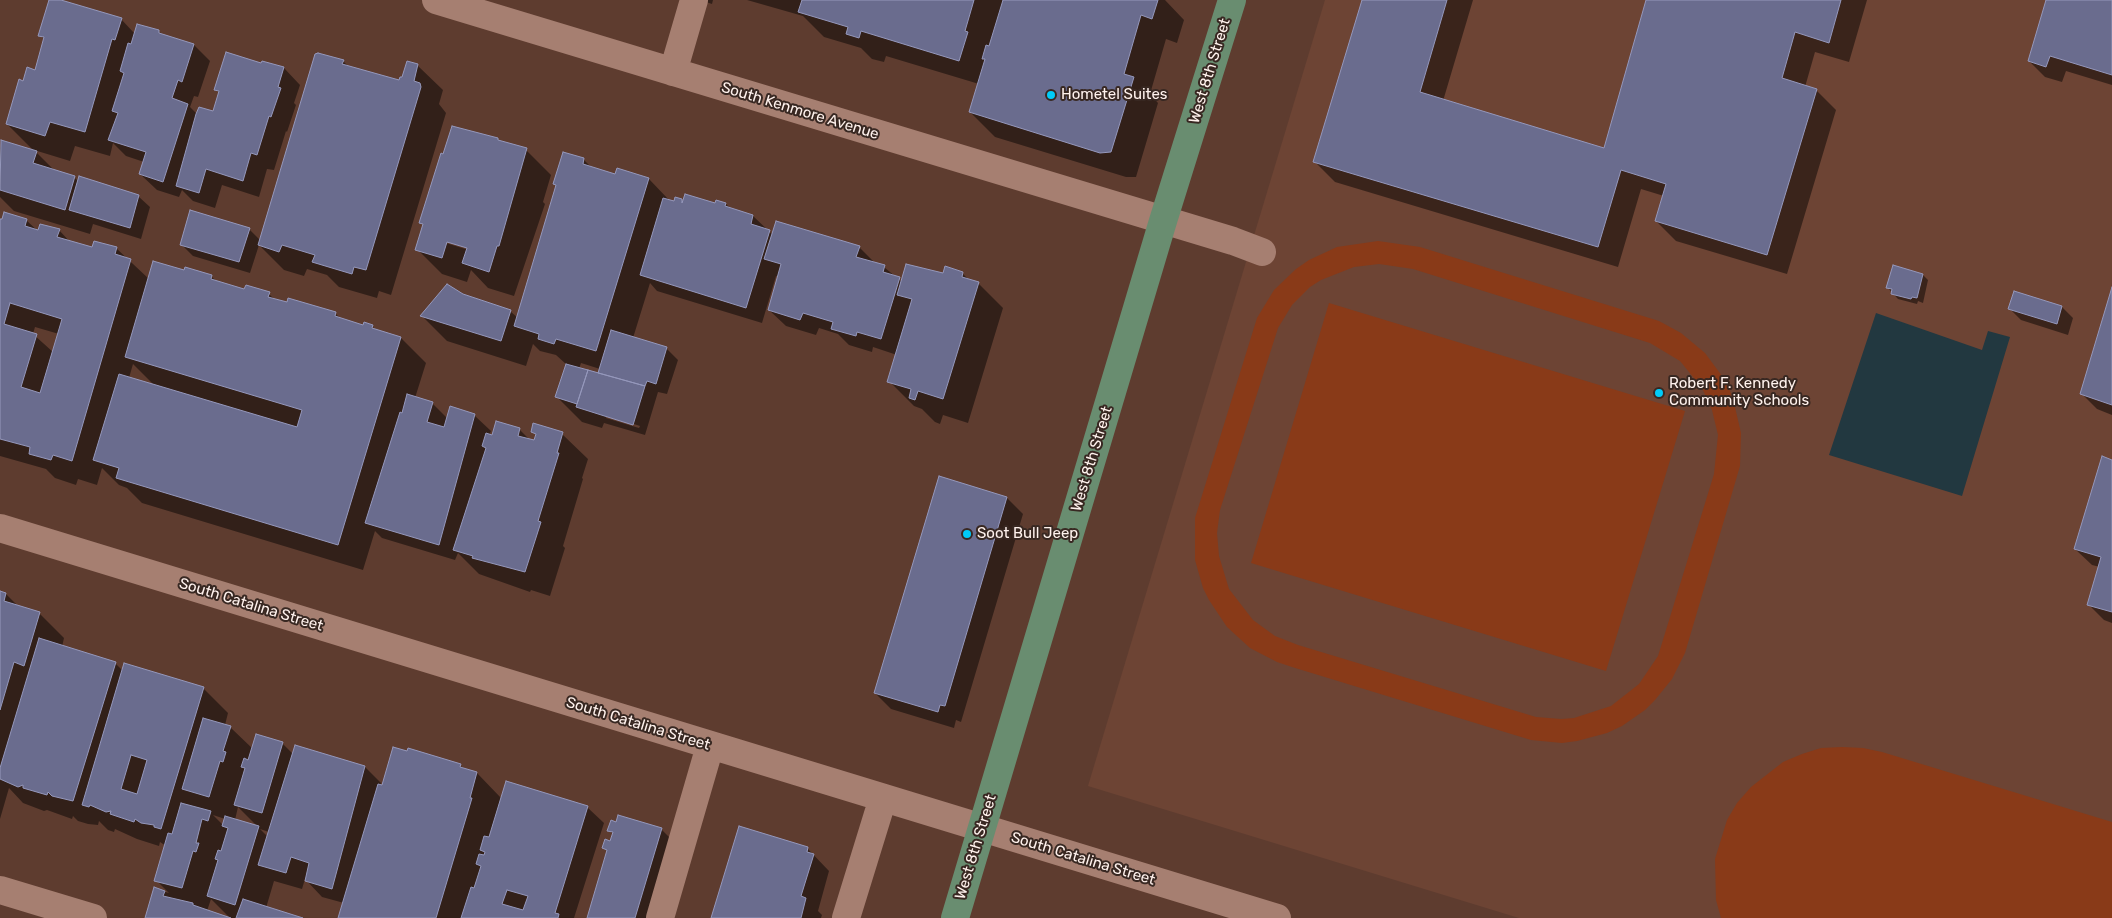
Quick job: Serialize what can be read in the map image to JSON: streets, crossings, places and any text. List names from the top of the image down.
{
  "streets": {
    "main road": ["West 8th Street"],
    "street": ["South Kenmore Avenue", "South Catalina Street"]
  },
  "crossings": [
    ["West 8th Street", "South Kenmore Avenue"],
    ["West 8th Street", "South Catalina Street"]
  ],
  "places": ["Hometel Suites", "Robert F. Kennedy Community Schools", "Soot Bull Jeep"]
}
